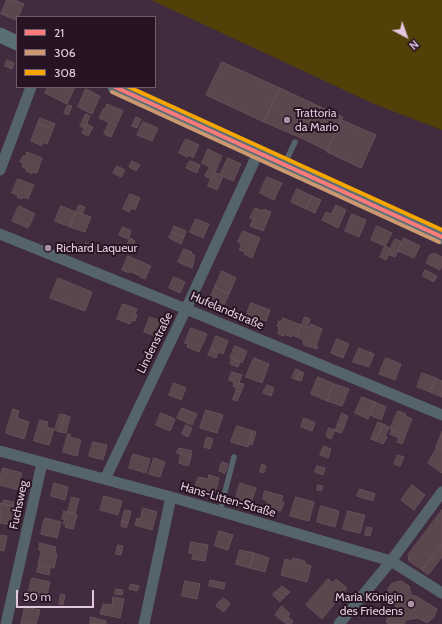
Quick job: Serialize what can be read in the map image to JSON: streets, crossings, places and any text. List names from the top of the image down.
{
  "streets": {
    "street": [
      "Hufelandstraße",
      "Lindenstraße",
      "Hans-Litten-Straße",
      "Fuchsweg"
    ]
  },
  "crossings": [
    ["Hufelandstraße", "Lindenstraße"],
    ["Lindenstraße", "Hans-Litten-Straße"],
    ["Hans-Litten-Straße", "Fuchsweg"]
  ],
  "places": ["Trattoria da Mario", "Richard Laqueur", "Maria Königin des Friedens"],
  "lines": ["transit line 21", "transit line 308", "transit line 306"],
  "legend": ["21", "306", "308"],
  "scale_bar": "50 m",
  "north": "bottom right"
}
